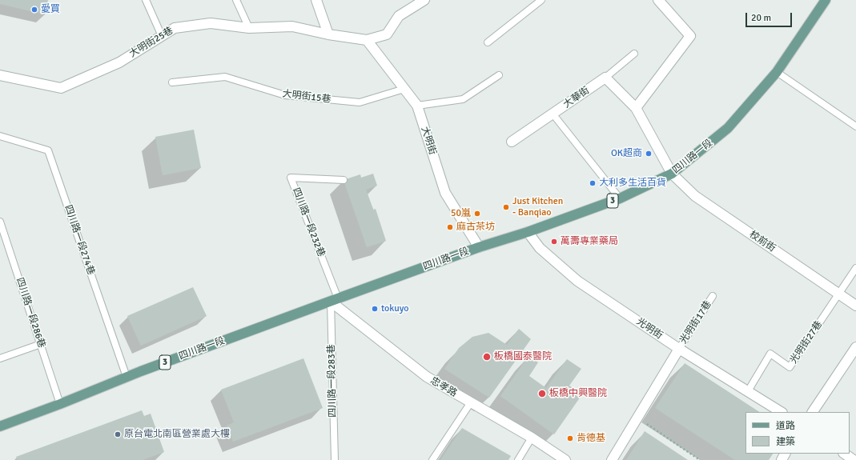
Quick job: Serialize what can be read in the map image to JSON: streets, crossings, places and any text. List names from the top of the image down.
{
  "streets": {
    "main road": ["四川路一段", "3"],
    "street": [
      "大明街25巷",
      "大華街",
      "大明街",
      "校前街",
      "光明街",
      "忠孝路"
    ],
    "lane": [
      "大明街15巷",
      "四川路一段232巷",
      "四川路一段274巷",
      "四川路一段286巷",
      "光明街17巷",
      "光明街27巷",
      "四川路一段283巷"
    ]
  },
  "crossings": [
    ["大明街25巷", "大明街"],
    ["大明街15巷", "大明街"],
    ["大明街", "四川路一段"],
    ["四川路一段", "四川路一段232巷"],
    ["四川路一段", "四川路一段274巷"],
    ["四川路一段", "校前街"],
    ["四川路一段", "四川路一段286巷"],
    ["四川路一段", "光明街"],
    ["四川路一段", "四川路一段283巷"],
    ["四川路一段", "忠孝路"],
    ["四川路一段232巷", "四川路一段283巷"],
    ["四川路一段232巷", "忠孝路"],
    ["校前街", "光明街27巷"],
    ["光明街17巷", "光明街"],
    ["光明街", "光明街27巷"],
    ["四川路一段283巷", "忠孝路"]
  ],
  "places": [
    "愛買",
    "OK超商",
    "大利多生活百貨",
    "Just Kitchen - Banqiao",
    "50嵐",
    "麻古茶坊",
    "萬壽專業藥局",
    "tokuyo",
    "板橋國泰醫院",
    "板橋中興醫院",
    "原台電北南區營業處大樓",
    "肯德基"
  ],
  "legend": ["道路", "建築"],
  "scale_bar": "20 m"
}
